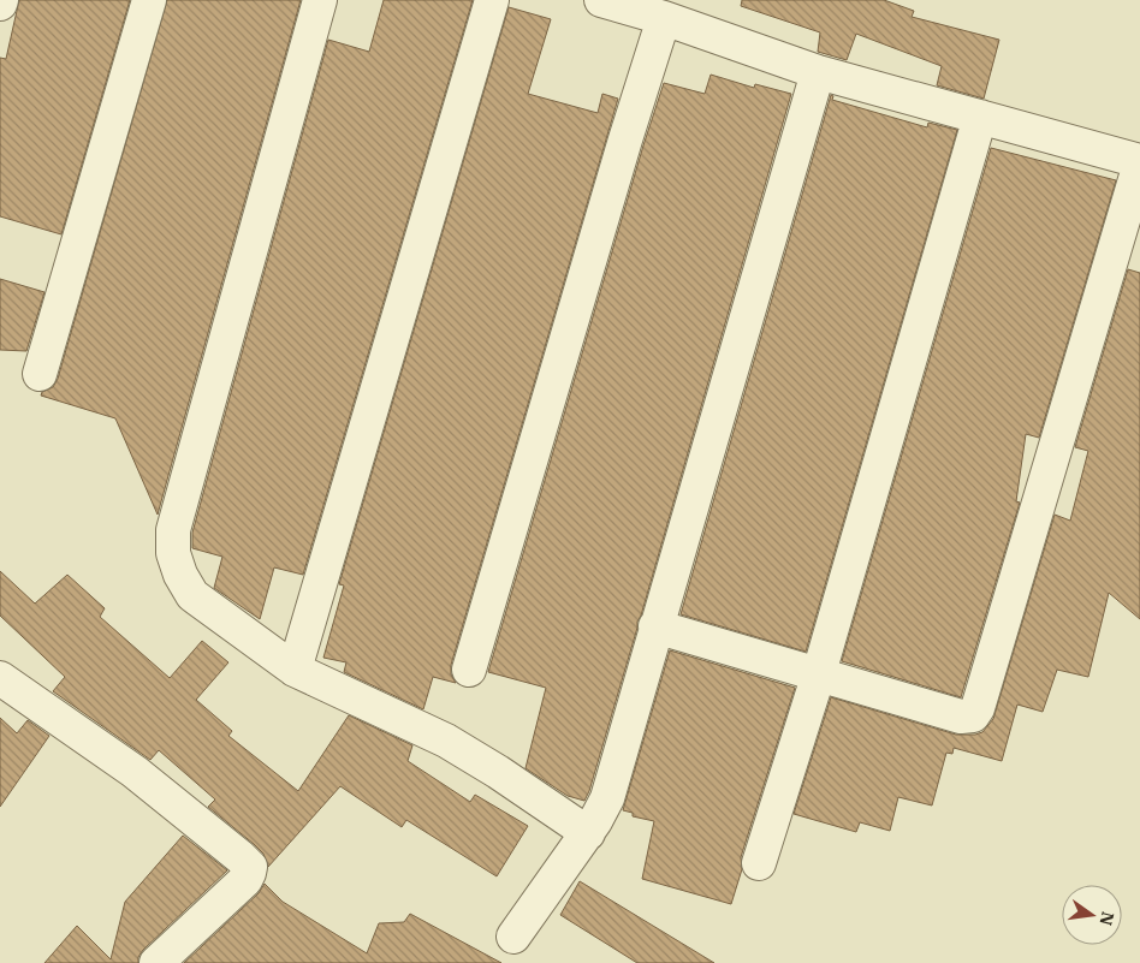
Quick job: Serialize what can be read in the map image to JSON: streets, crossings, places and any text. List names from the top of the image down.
{
  "north": "right"
}
